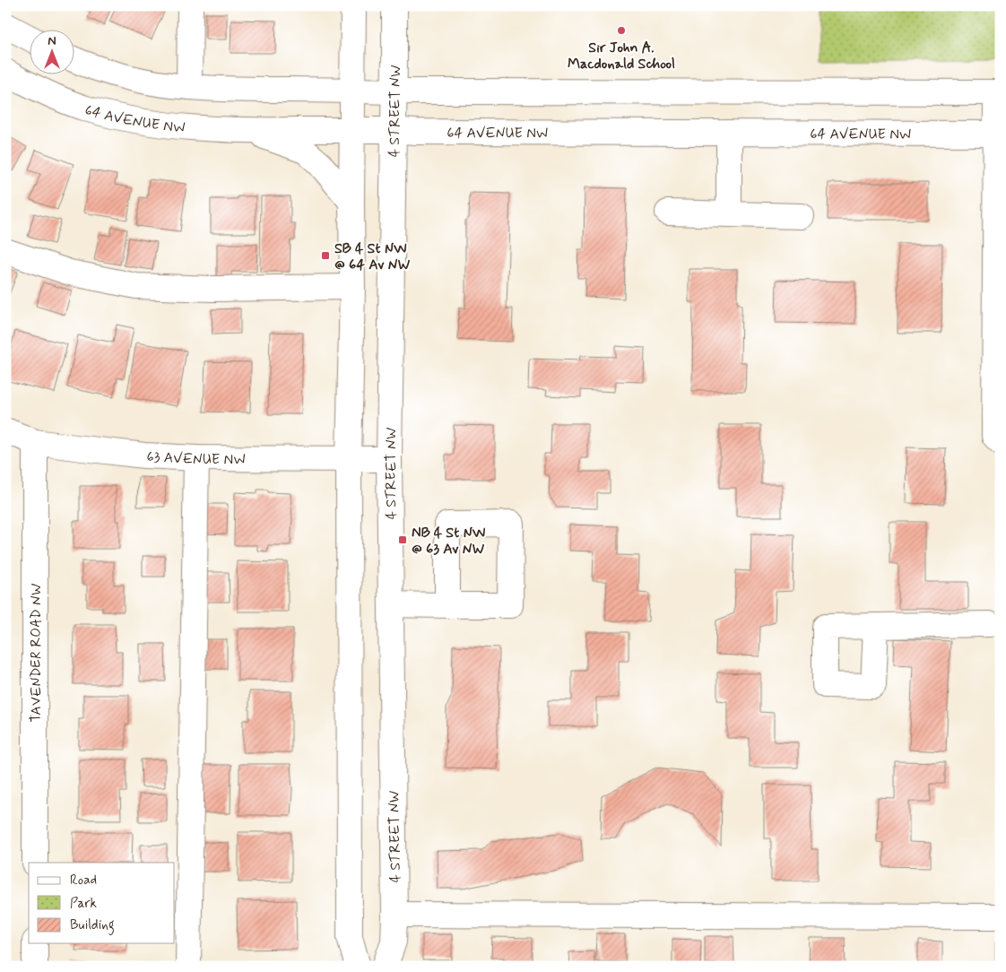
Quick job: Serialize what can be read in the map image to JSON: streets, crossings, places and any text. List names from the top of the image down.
{
  "streets": {
    "main road": [
      "4 STREET NW",
      "64 AVENUE NW",
      "63 AVENUE NW",
      "TAVENDER ROAD NW"
    ]
  },
  "crossings": [
    ["4 STREET NW", "64 AVENUE NW"],
    ["4 STREET NW", "63 AVENUE NW"],
    ["63 AVENUE NW", "TAVENDER ROAD NW"]
  ],
  "places": {
    "other": ["Sir John A. Macdonald School"],
    "transit": ["SB 4 St NW @ 64 Av NW", "NB 4 St NW @ 63 Av NW"]
  },
  "legend": ["Road", "Park", "Building"],
  "north": "top"
}
